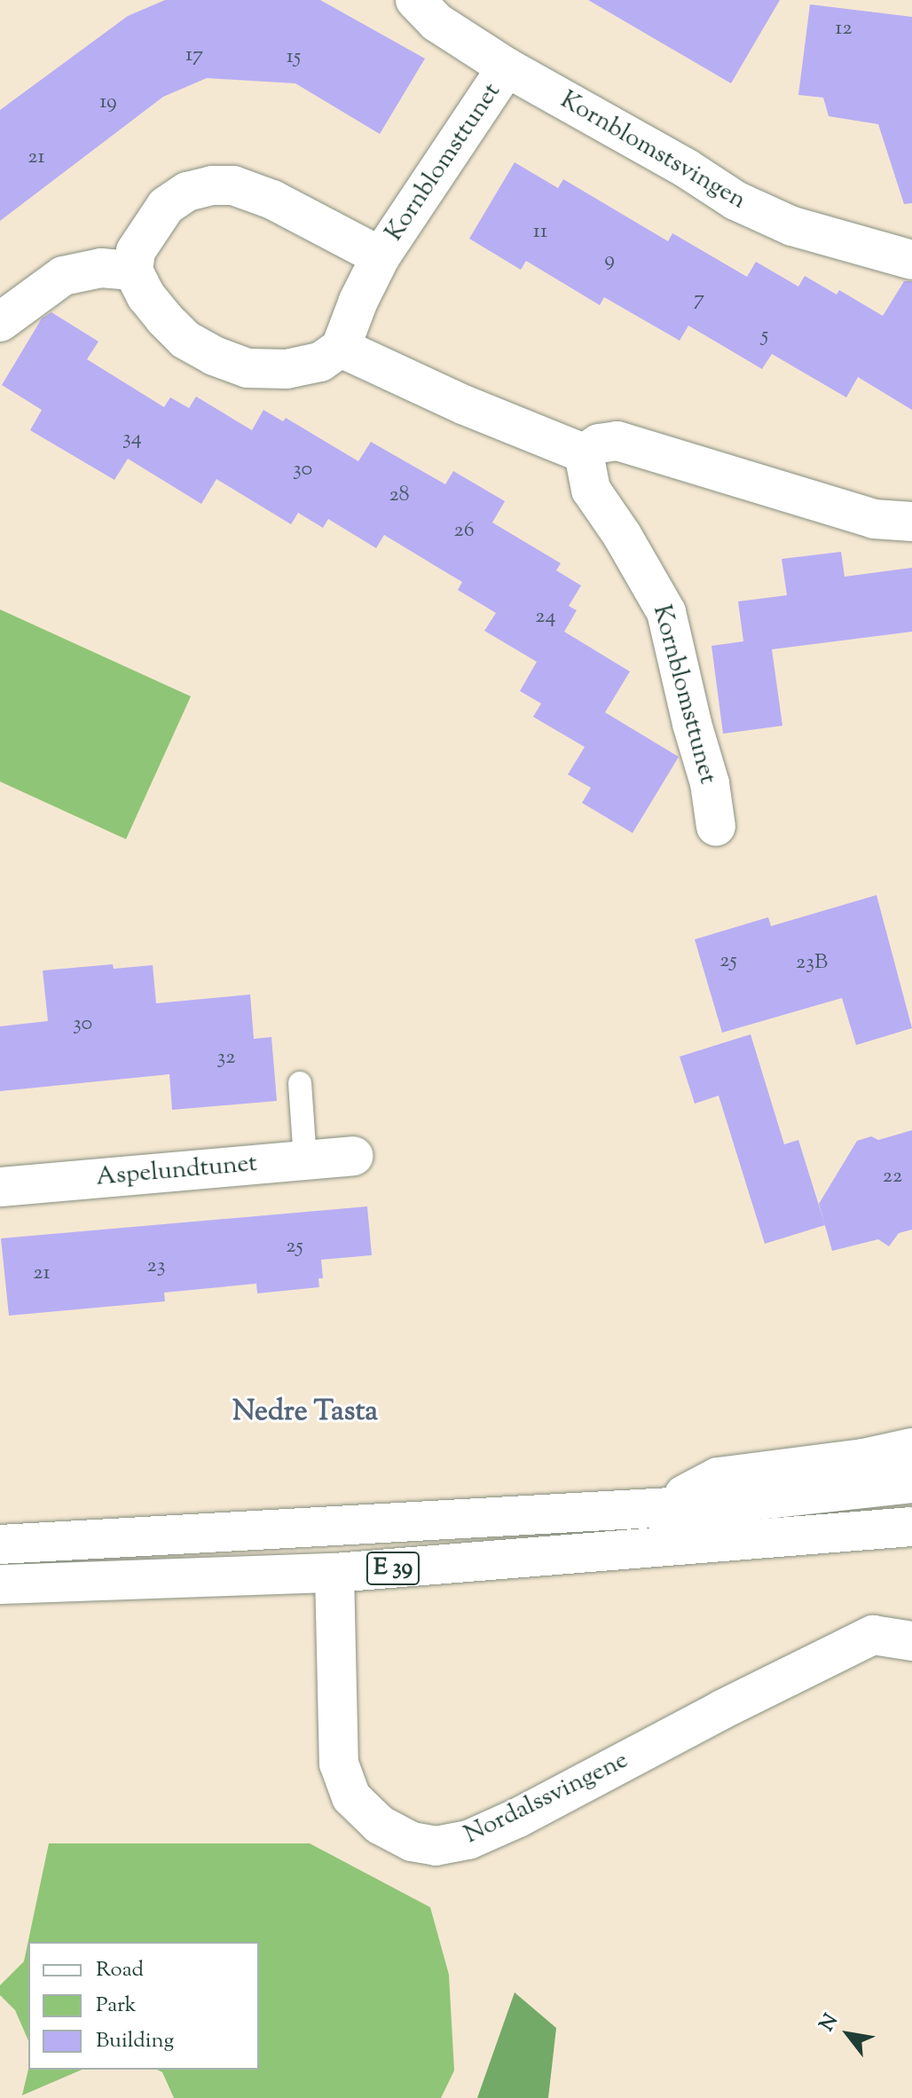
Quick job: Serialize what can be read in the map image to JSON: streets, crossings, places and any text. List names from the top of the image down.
{
  "streets": {
    "main road": [
      "Kornblomstsvingen",
      "Kornblomsttunet",
      "Aspelundtunet",
      "E 39",
      "Nordalssvingene"
    ]
  },
  "crossings": [
    ["Kornblomstsvingen", "Kornblomsttunet"],
    ["E 39", "Nordalssvingene"]
  ],
  "districts": ["Nedre Tasta"],
  "house_numbers": [
    "12",
    "17",
    "15",
    "19",
    "21",
    "11",
    "9",
    "7",
    "5",
    "34",
    "30",
    "28",
    "26",
    "24",
    "25",
    "23B",
    "30",
    "32",
    "22",
    "25",
    "23",
    "21"
  ],
  "legend": ["Road", "Park", "Building"],
  "north": "top left"
}
